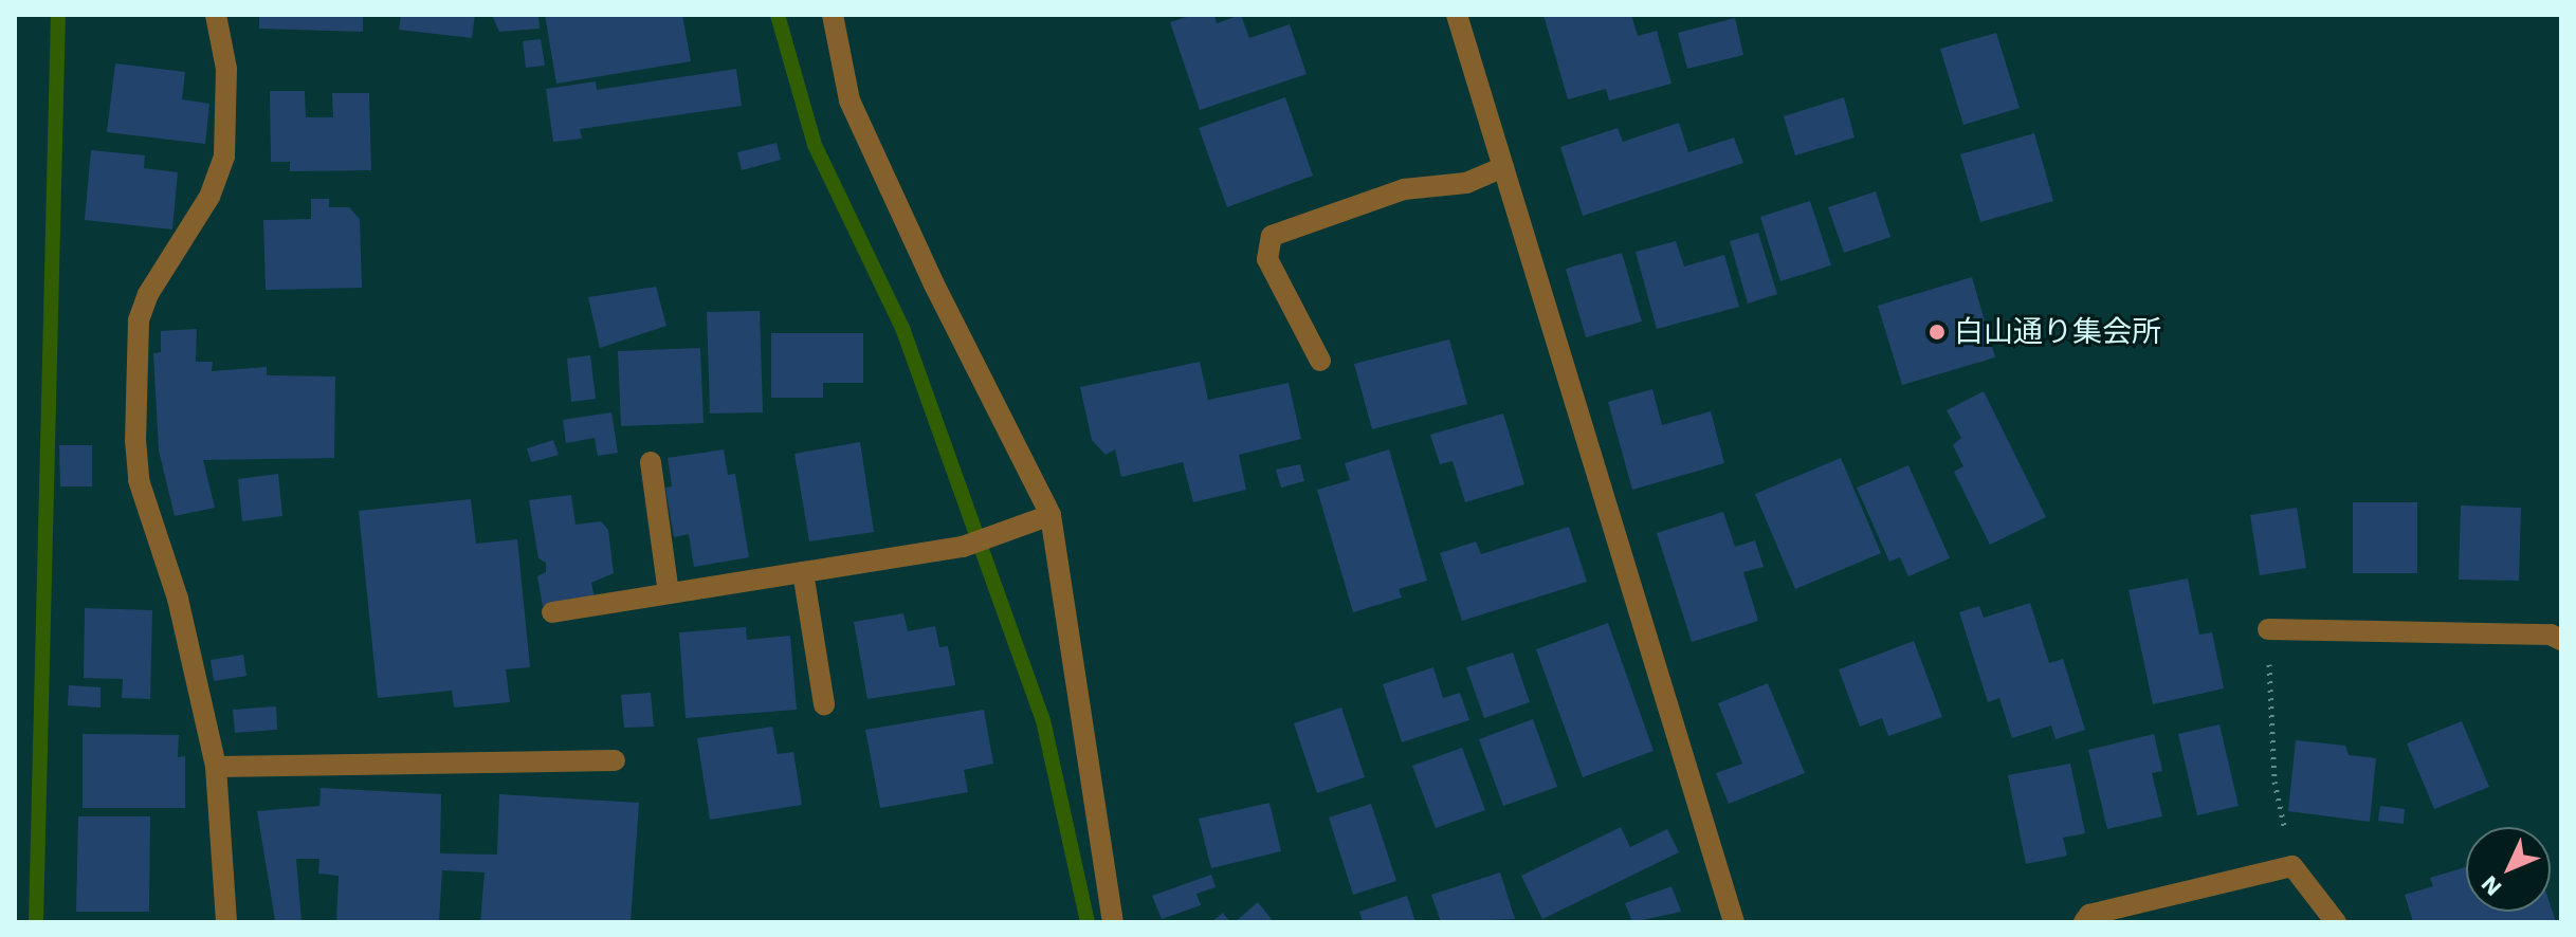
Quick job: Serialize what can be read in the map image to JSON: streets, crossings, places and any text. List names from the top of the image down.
{
  "places": ["白山通り集会所"],
  "north": "bottom left"
}
